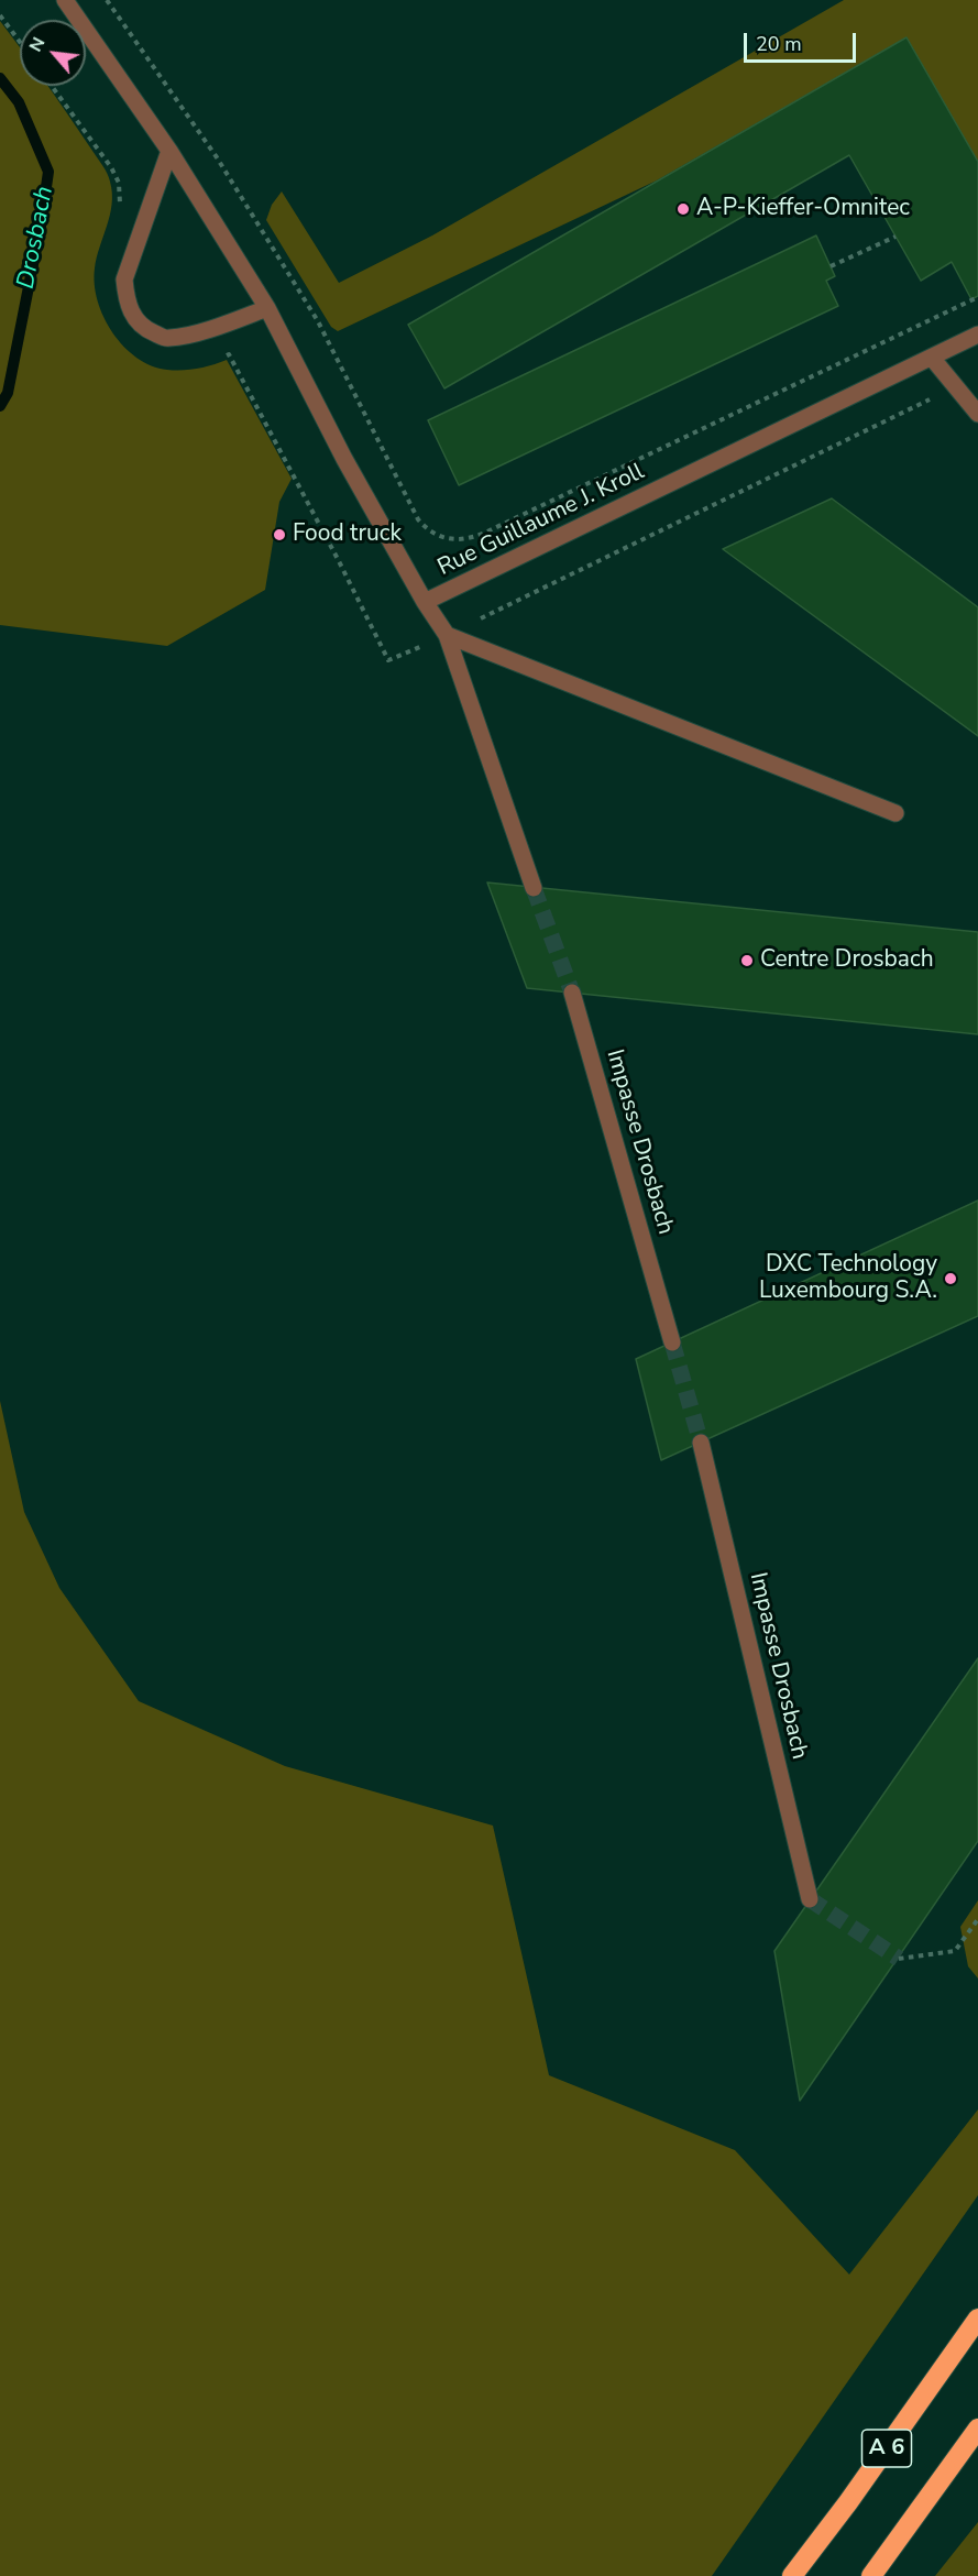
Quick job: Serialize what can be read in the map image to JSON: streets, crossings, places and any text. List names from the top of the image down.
{
  "streets": {
    "highway": ["A 6"],
    "street": ["Rue Guillaume J. Kroll", "Impasse Drosbach"]
  },
  "water": ["Drosbach"],
  "places": [
    "A-P-Kieffer-Omnitec",
    "Food truck",
    "Centre Drosbach",
    "DXC Technology Luxembourg S.A."
  ],
  "scale_bar": "20 m",
  "north": "top left"
}
